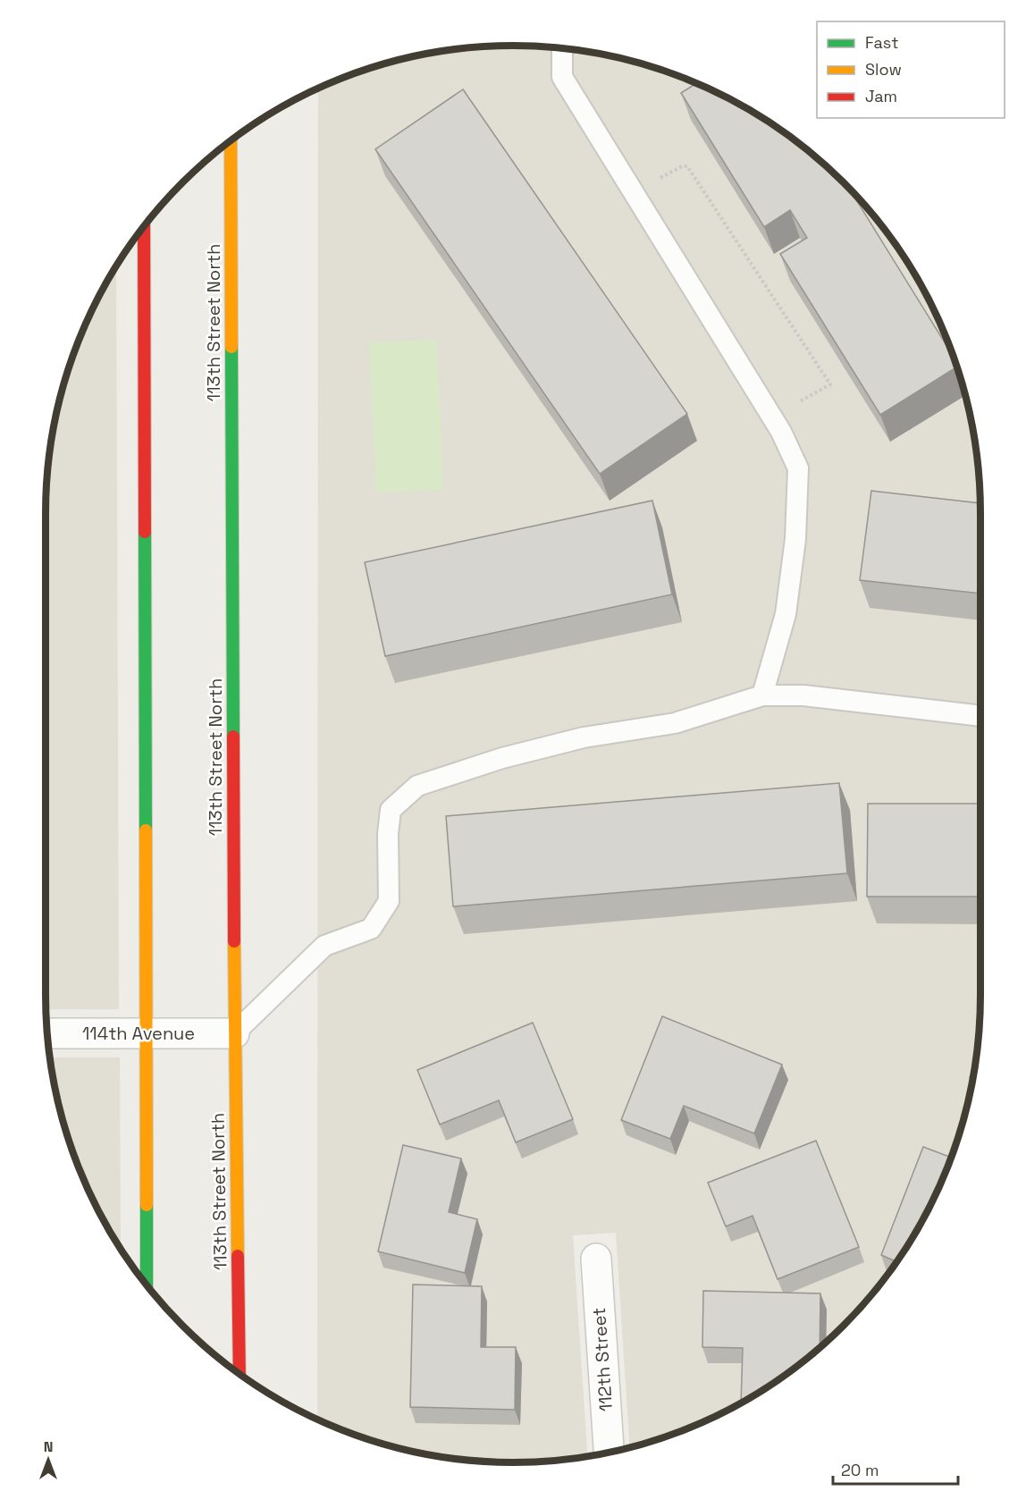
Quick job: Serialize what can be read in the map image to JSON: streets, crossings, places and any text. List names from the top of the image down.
{
  "streets": {
    "main road": ["113th Street North"],
    "street": ["114th Avenue", "112th Street"]
  },
  "crossings": [
    ["113th Street North", "114th Avenue"]
  ],
  "legend": ["Fast", "Slow", "Jam"],
  "scale_bar": "20 m",
  "north": "top"
}
